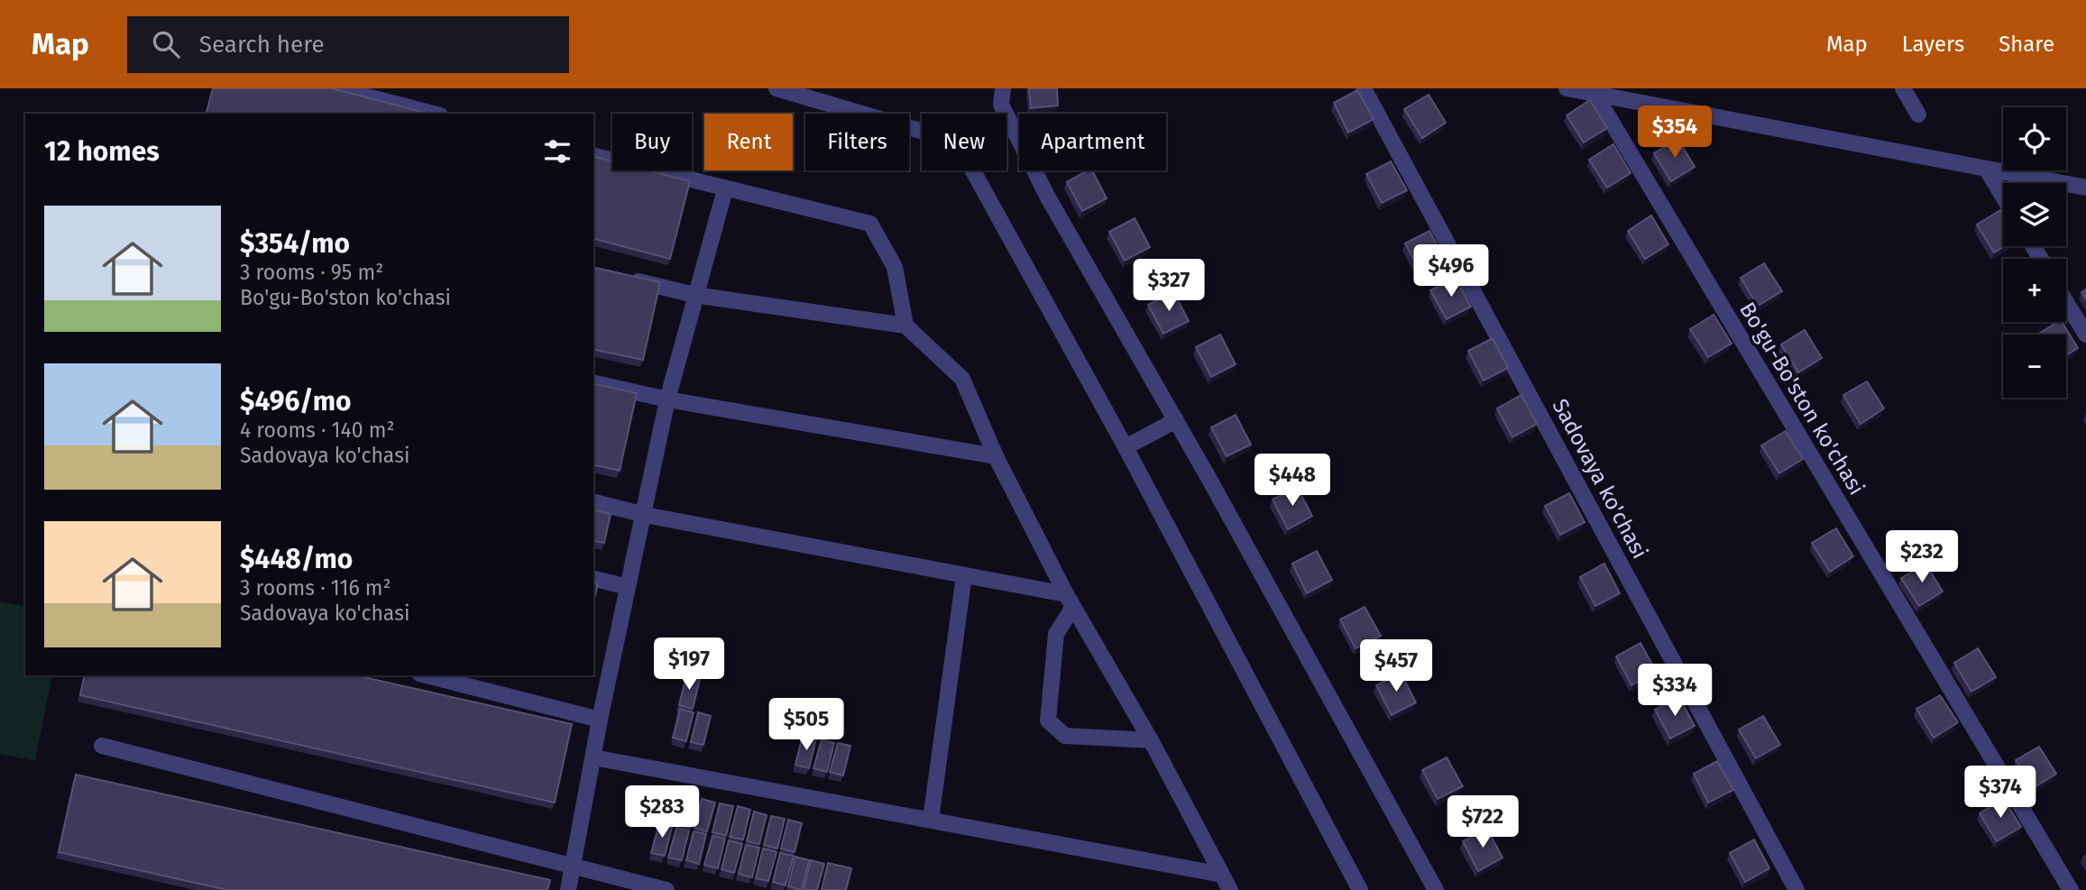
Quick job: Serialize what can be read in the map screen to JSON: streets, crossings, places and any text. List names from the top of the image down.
{
  "streets": {
    "street": ["Bo'gu-Bo'ston ko'chasi", "Sadovaya ko'chasi"]
  },
  "page": {
    "header": "Map",
    "search": "Search here",
    "nav": ["Map", "Layers", "Share"],
    "price": [
      "$354",
      "$496",
      "$327",
      "$448",
      "$232",
      "$197",
      "$457",
      "$334",
      "$505",
      "$374",
      "$283",
      "$722"
    ],
    "map_buttons": ["+", "−"],
    "chip": [
      "Buy",
      "Rent",
      "Filters",
      "New",
      "Apartment"
    ],
    "heading": "12 homes",
    "list": [
      {
        "name": "$354/mo",
        "note": "3 rooms · 95 m² · Bo'gu-Bo'ston ko'chasi"
      },
      {
        "name": "$496/mo",
        "note": "4 rooms · 140 m² · Sadovaya ko'chasi"
      },
      {
        "name": "$448/mo",
        "note": "3 rooms · 116 m² · Sadovaya ko'chasi"
      }
    ]
  }
}
